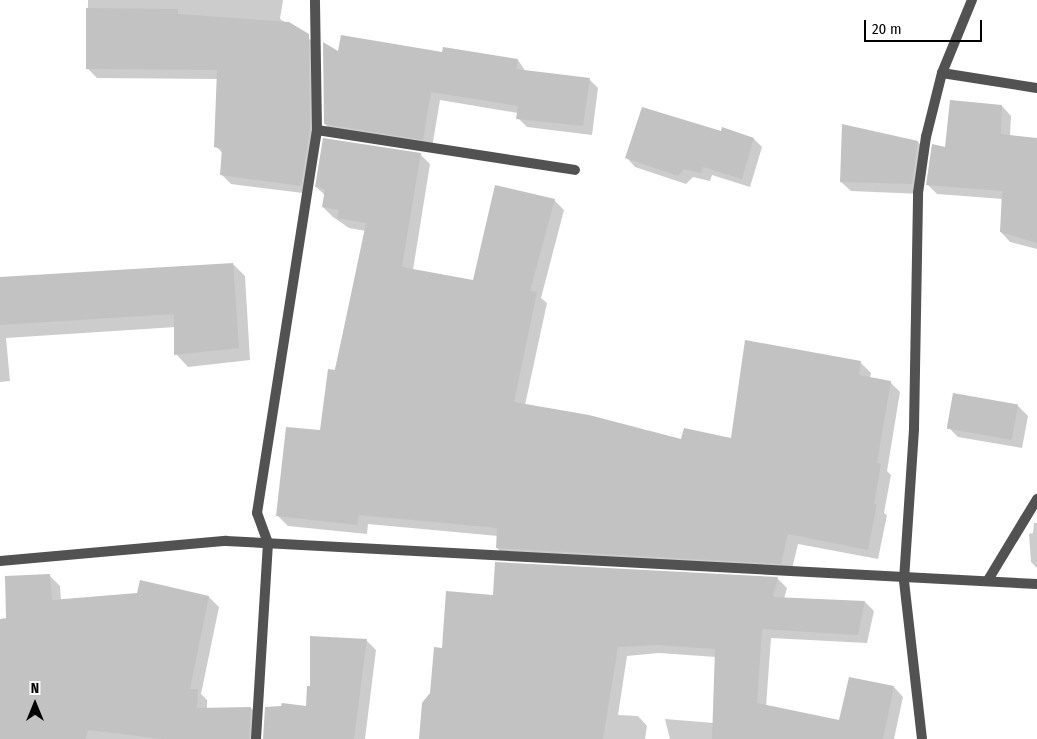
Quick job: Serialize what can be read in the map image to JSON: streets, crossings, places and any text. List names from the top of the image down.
{
  "scale_bar": "20 m",
  "north": "top"
}
